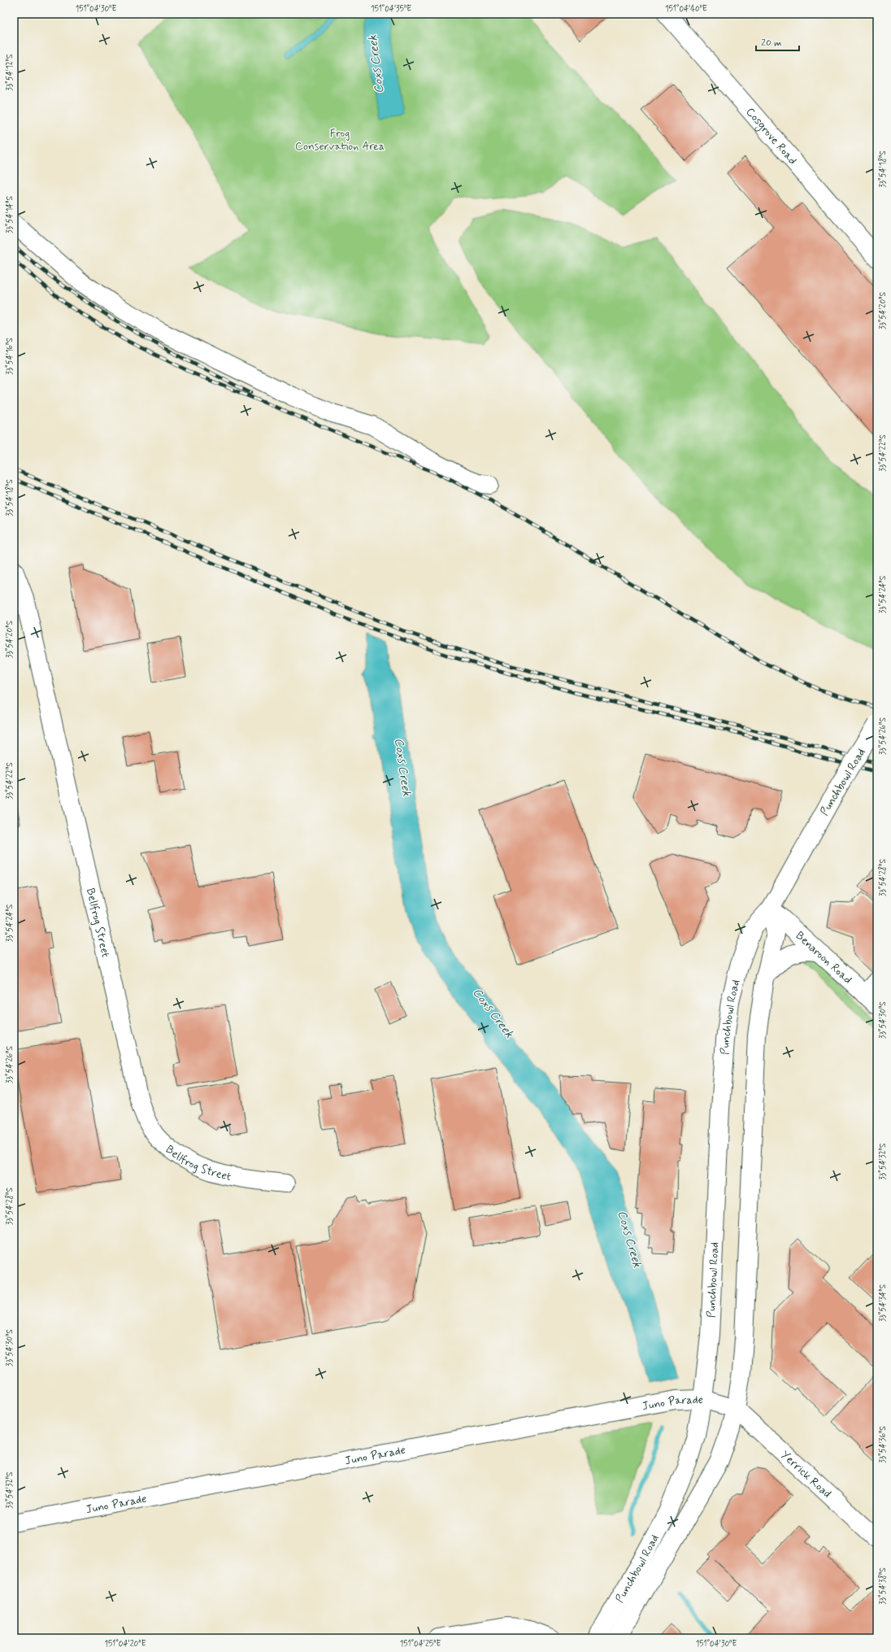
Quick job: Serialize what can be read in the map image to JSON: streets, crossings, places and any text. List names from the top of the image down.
{
  "streets": {
    "main road": [
      "Cosgrove Road",
      "Punchbowl Road",
      "Bellfrog Street",
      "Benaroon Road",
      "Juno Parade",
      "Yerrick Road"
    ]
  },
  "crossings": [
    ["Punchbowl Road", "Benaroon Road"],
    ["Punchbowl Road", "Juno Parade"],
    ["Punchbowl Road", "Yerrick Road"],
    ["Juno Parade", "Yerrick Road"]
  ],
  "water": ["Coxs Creek"],
  "parks": ["Frog Conservation Area"],
  "scale_bar": "20 m",
  "coordinates": [
    "151°04'30\"E",
    "151°04'35\"E",
    "151°04'40\"E",
    "33°54'12\"S",
    "33°54'18\"S",
    "33°54'14\"S",
    "33°54'20\"S",
    "33°54'16\"S",
    "33°54'22\"S",
    "33°54'24\"S",
    "33°54'26\"S",
    "33°54'28\"S",
    "33°54'30\"S",
    "33°54'32\"S",
    "33°54'34\"S",
    "33°54'36\"S",
    "33°54'38\"S",
    "151°04'20\"E",
    "151°04'25\"E"
  ]
}
